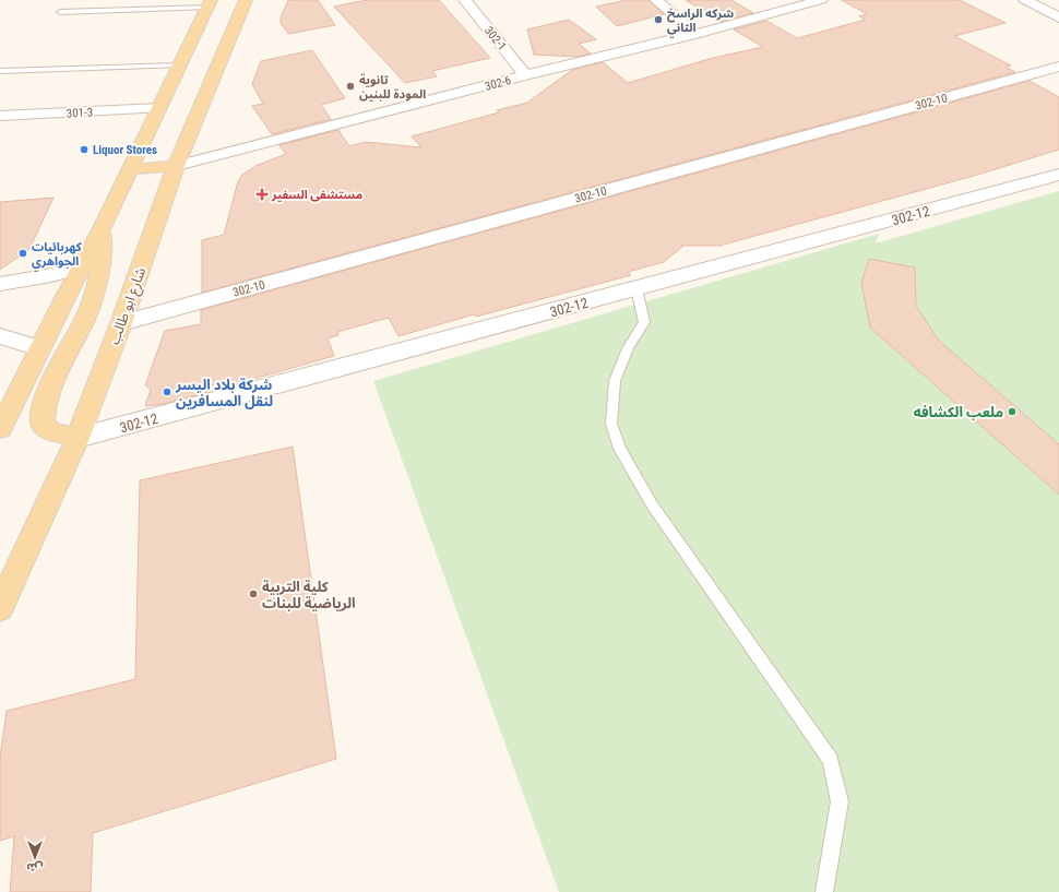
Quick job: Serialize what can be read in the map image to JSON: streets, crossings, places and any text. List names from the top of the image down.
{
  "streets": {
    "main road": ["شارع ابو طالب"],
    "street": [
      "302-1",
      "302-6",
      "302-10",
      "301-3",
      "302-12"
    ]
  },
  "crossings": [
    ["302-1", "302-6"],
    ["302-6", "شارع ابو طالب"],
    ["302-10", "شارع ابو طالب"],
    ["302-12", "شارع ابو طالب"]
  ],
  "places": {
    "other": [
      "شركه الراسخ الثاني",
      "ثانوية المودة للبنين",
      "Liquor Stores",
      "كهربائيات الجواهري",
      "شركة بلاد اليسر لنقل المسافرين",
      "ملعب الكشافه",
      "كلية التربية الرياضية للبنات"
    ],
    "health": ["مستشفى السفير"]
  },
  "north": "bottom"
}
